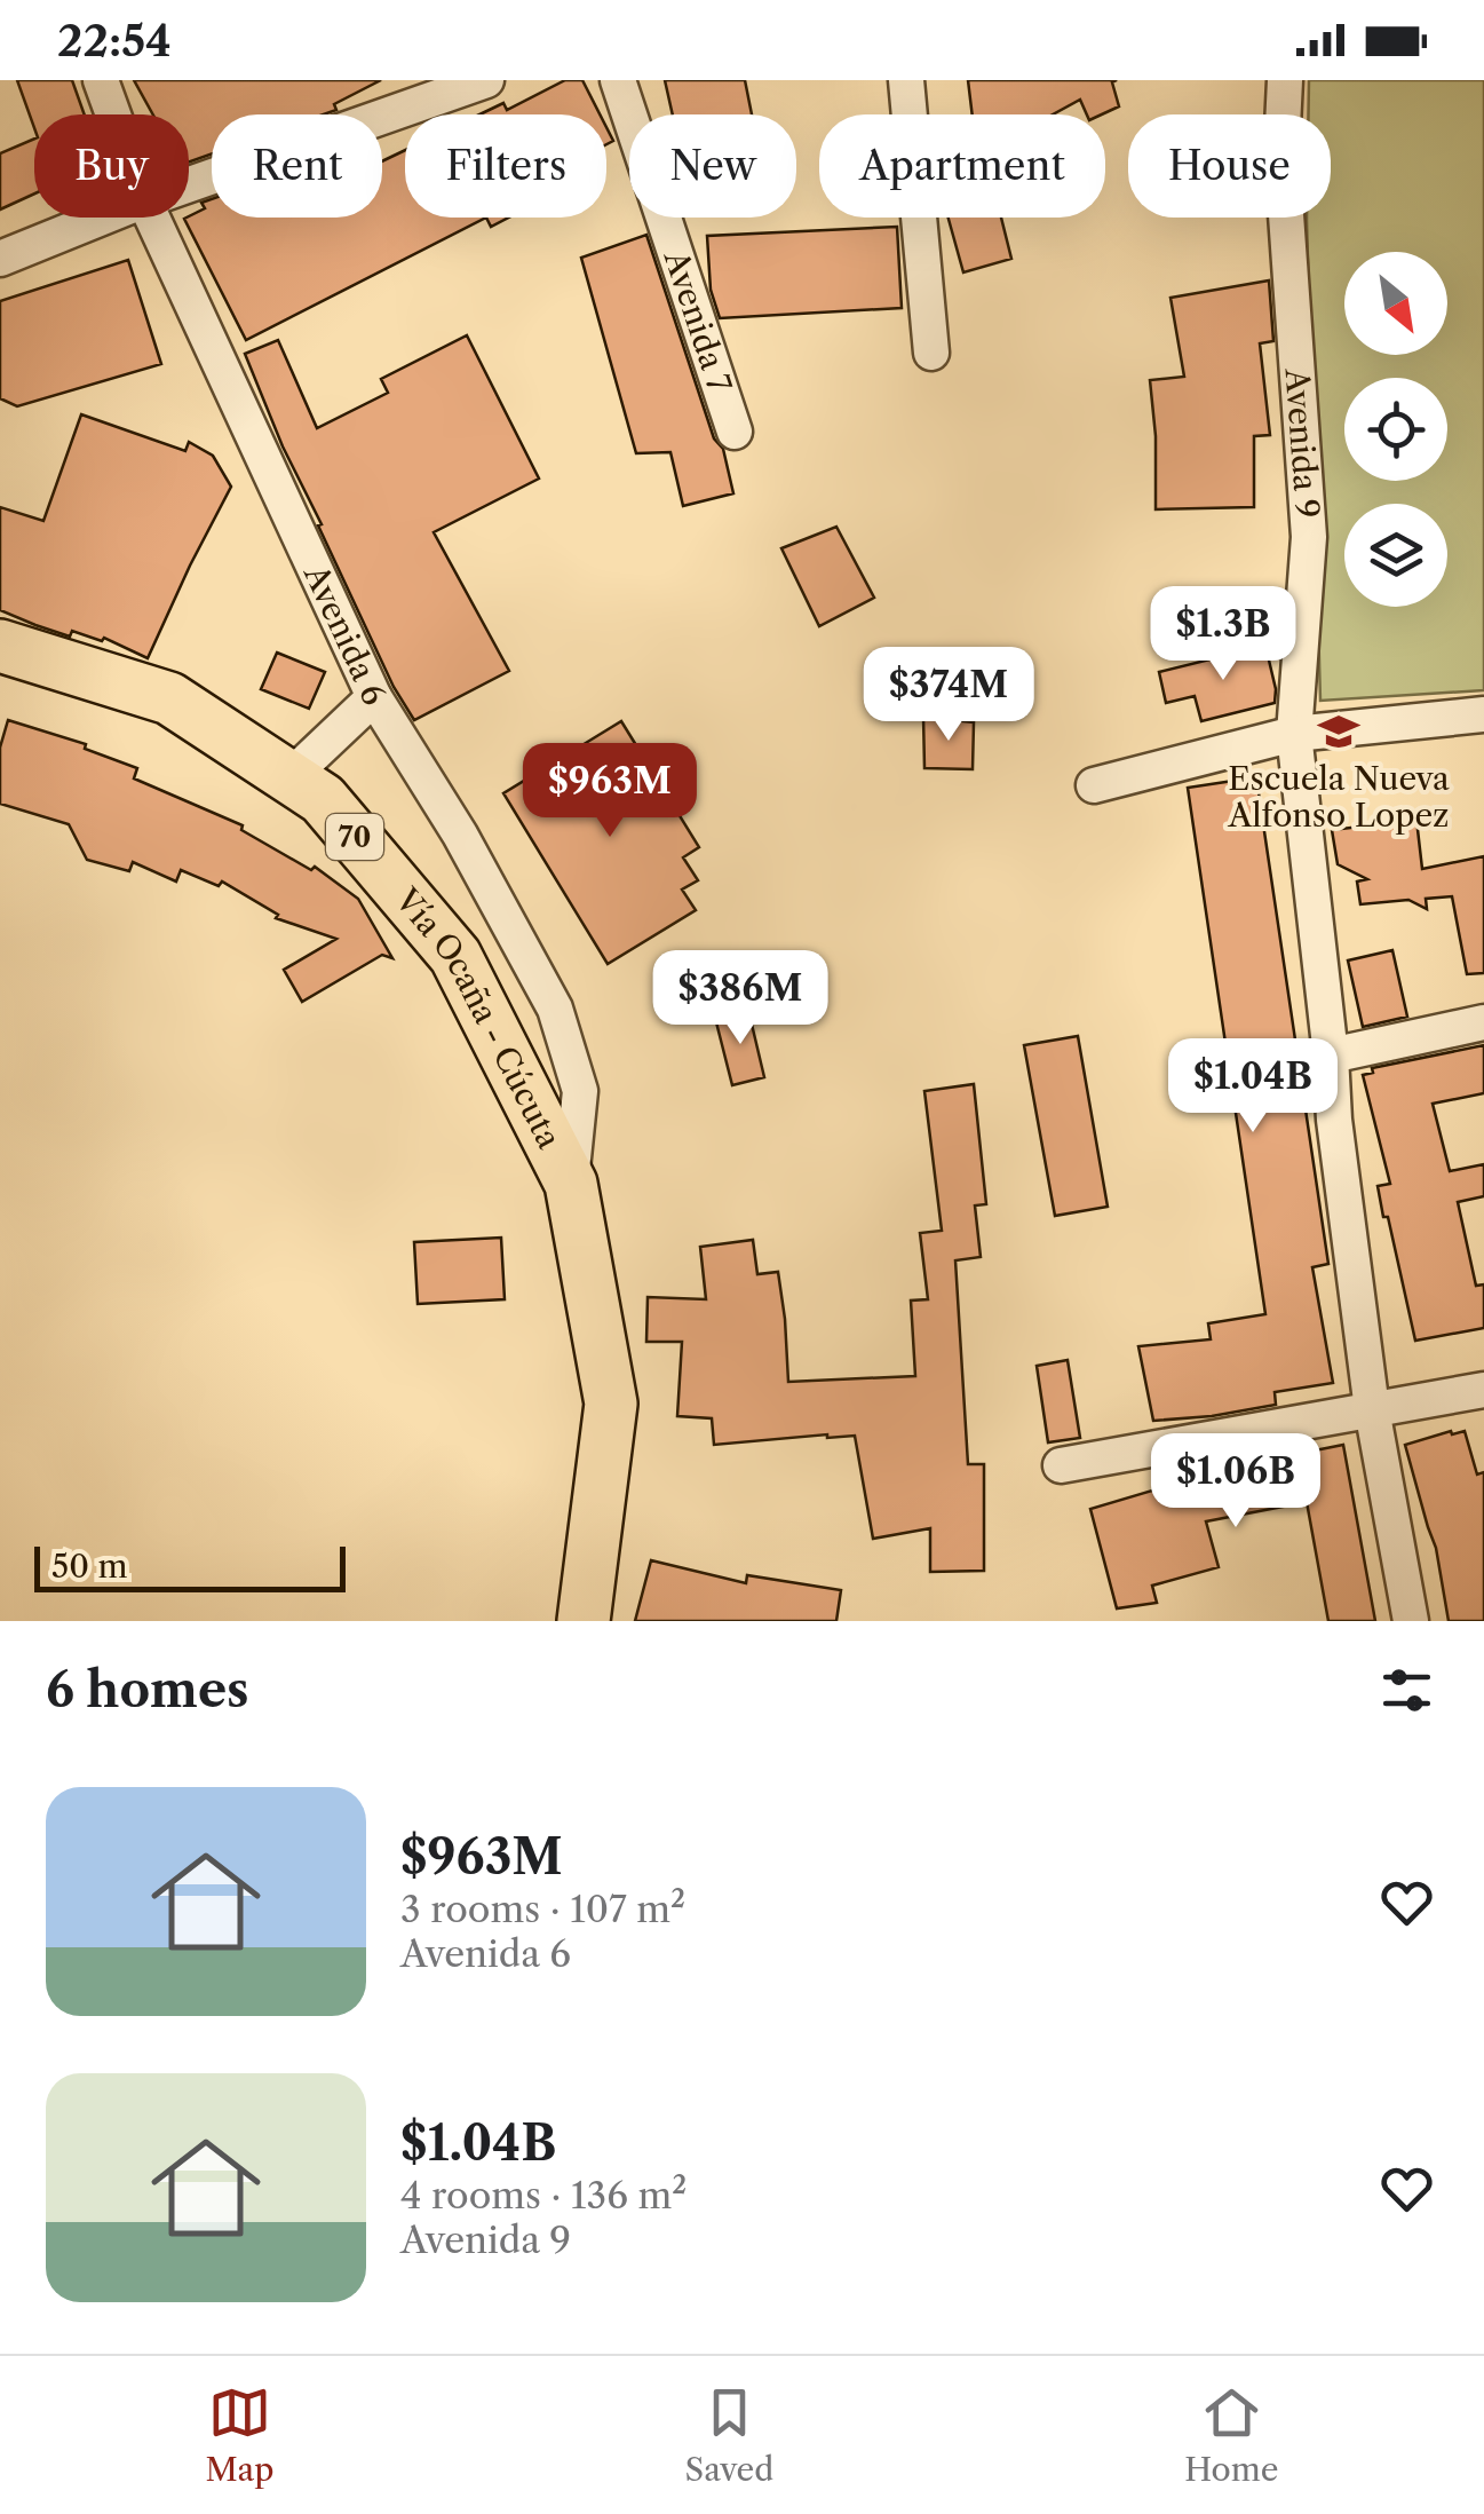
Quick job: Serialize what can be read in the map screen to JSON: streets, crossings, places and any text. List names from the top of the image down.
{
  "streets": {
    "main road": ["70", "Vía Ocaña - Cúcuta"],
    "street": ["Avenida 7", "Avenida 9", "Avenida 6"]
  },
  "crossings": [
    ["Avenida 6", "Vía Ocaña - Cúcuta"]
  ],
  "places": {
    "school or university": ["Escuela Nueva Alfonso Lopez"]
  },
  "scale_bar": "50 m",
  "north": "bottom right",
  "page": {
    "status": "22:54",
    "chip": [
      "Buy",
      "Rent",
      "Filters",
      "New",
      "Apartment",
      "House"
    ],
    "price": [
      "$1.3B",
      "$374M",
      "$963M",
      "$386M",
      "$1.04B",
      "$1.06B"
    ],
    "scale": "50 m",
    "heading": "6 homes",
    "list": [
      {
        "name": "$963M",
        "note": "3 rooms · 107 m² · Avenida 6"
      },
      {
        "name": "$1.04B",
        "note": "4 rooms · 136 m² · Avenida 9"
      }
    ],
    "tabs": ["Map", "Saved", "Home"]
  }
}
